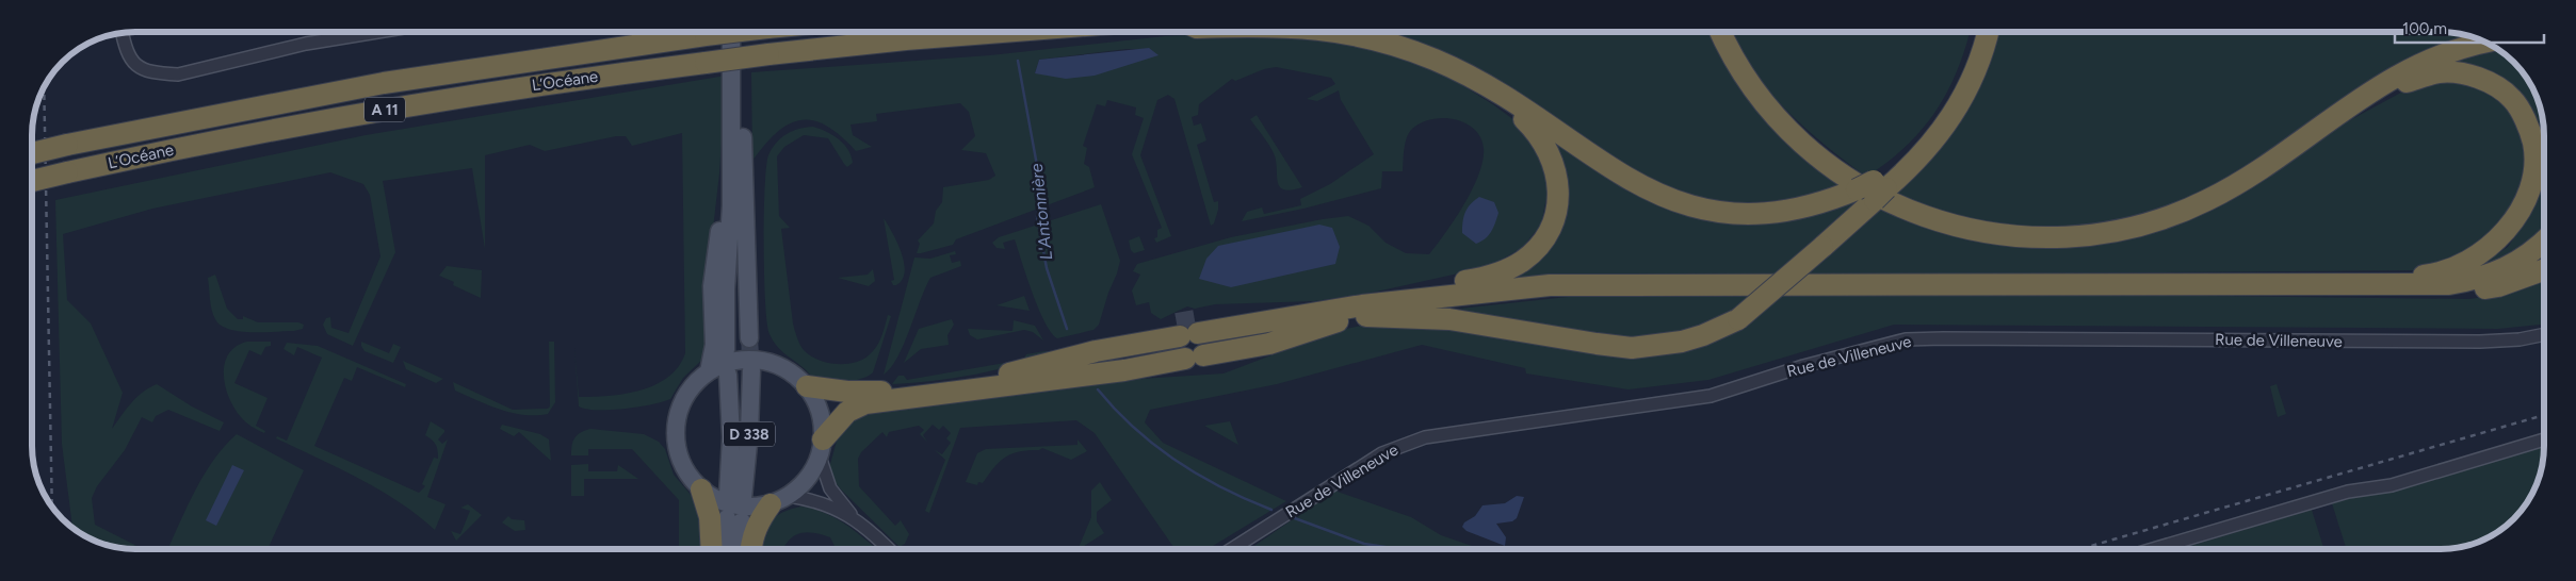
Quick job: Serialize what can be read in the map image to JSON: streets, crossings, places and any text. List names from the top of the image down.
{
  "streets": {
    "highway": ["L’Océane", "A 11"],
    "main road": ["D 338"],
    "street": ["Rue de Villeneuve"]
  },
  "water": ["L'Antonnière"],
  "scale_bar": "100 m"
}
